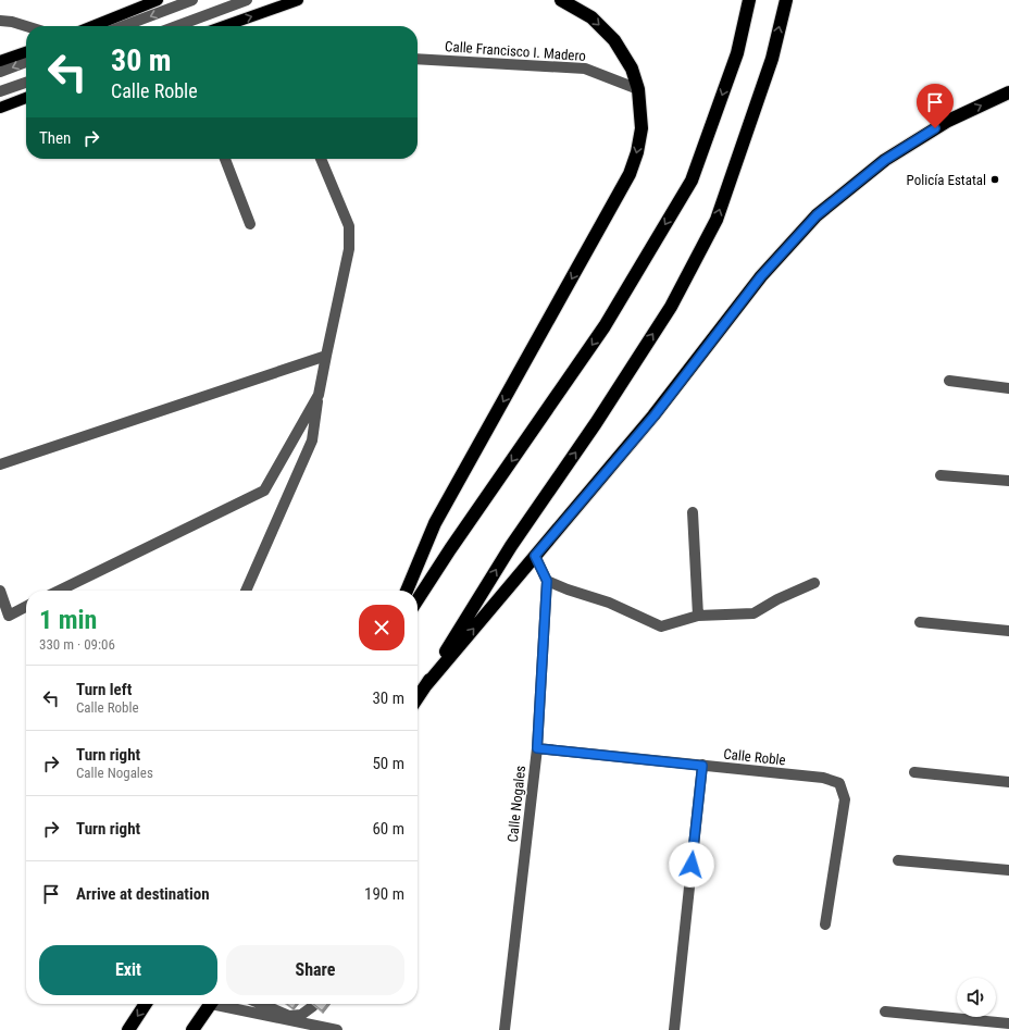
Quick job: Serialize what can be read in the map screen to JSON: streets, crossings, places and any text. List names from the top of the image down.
{
  "streets": {
    "street": ["Calle Francisco I. Madero", "Calle Roble", "Calle Nogales"]
  },
  "crossings": [
    ["Calle Roble", "Calle Nogales"]
  ],
  "places": ["Policía Estatal"],
  "page": {
    "turn": ["30 m", "Calle Roble"],
    "then": "Then",
    "heading": ["1 min", "330 m · 09:06"],
    "list": [
      {
        "name": "Turn left",
        "note": "Calle Roble",
        "value": "30 m"
      },
      {
        "name": "Turn right",
        "note": "Calle Nogales",
        "value": "50 m"
      },
      {
        "name": "Turn right",
        "value": "60 m"
      },
      {
        "name": "Arrive at destination",
        "value": "190 m"
      }
    ],
    "buttons": ["Exit", "Share"]
  }
}
